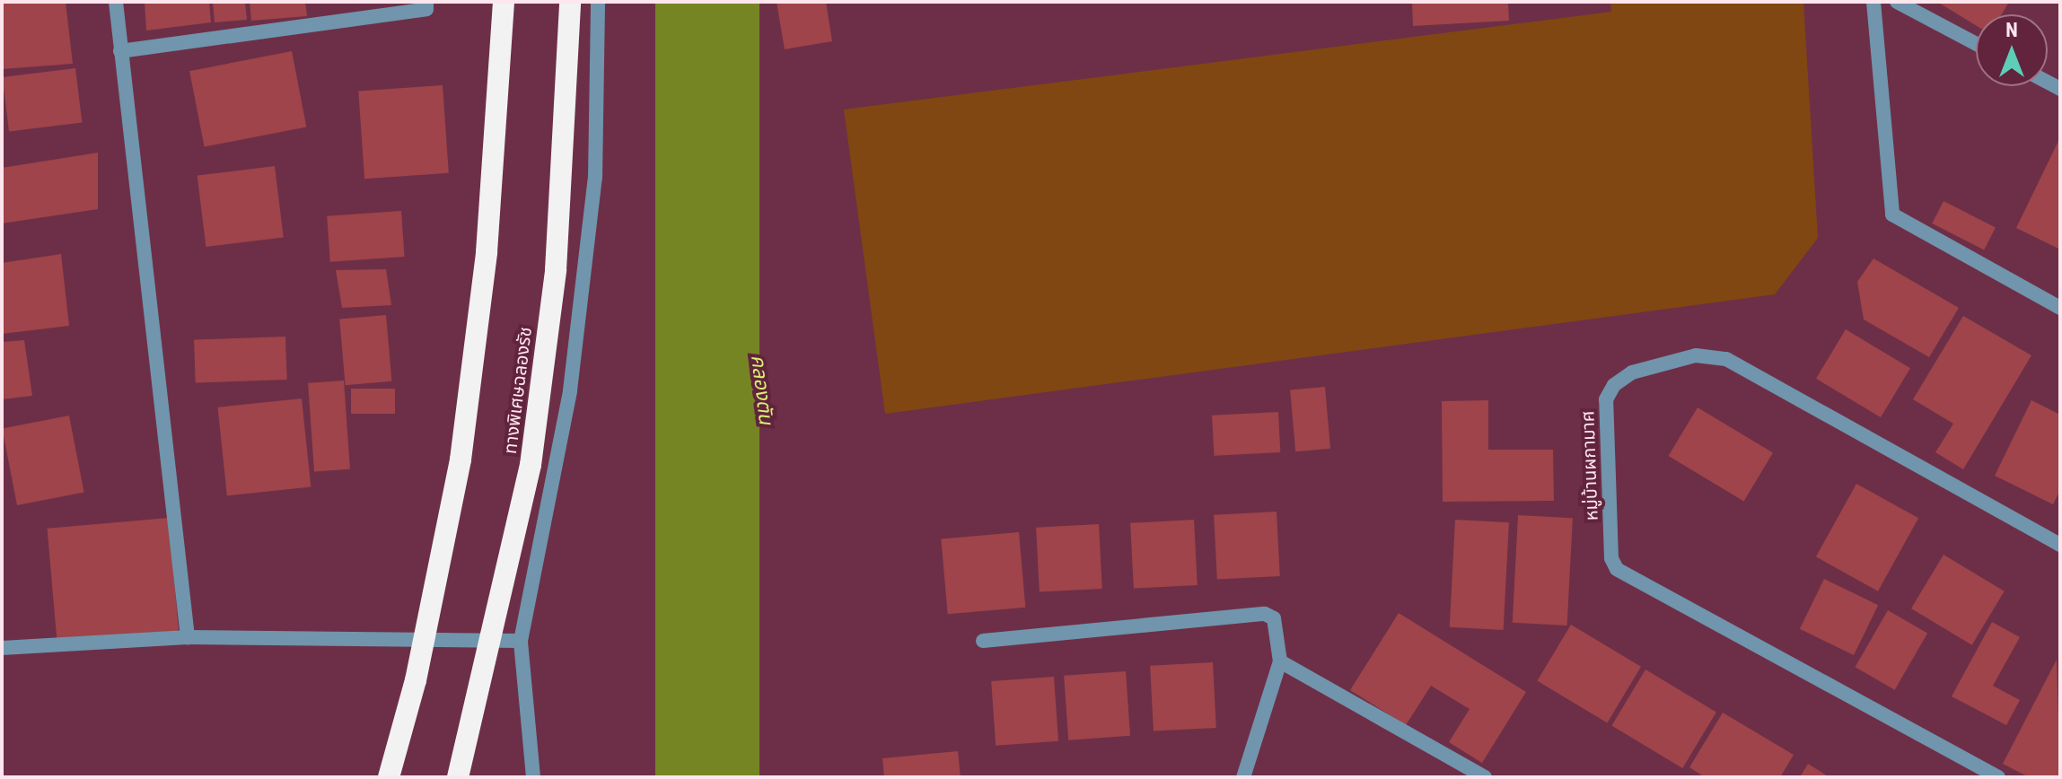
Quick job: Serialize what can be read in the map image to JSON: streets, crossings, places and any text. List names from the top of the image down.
{
  "streets": {
    "highway": ["ทางพิเศษฉลองรัช"],
    "street": ["หมู่บ้านผกามาศ"]
  },
  "water": ["คลองตัน"],
  "north": "top"
}
